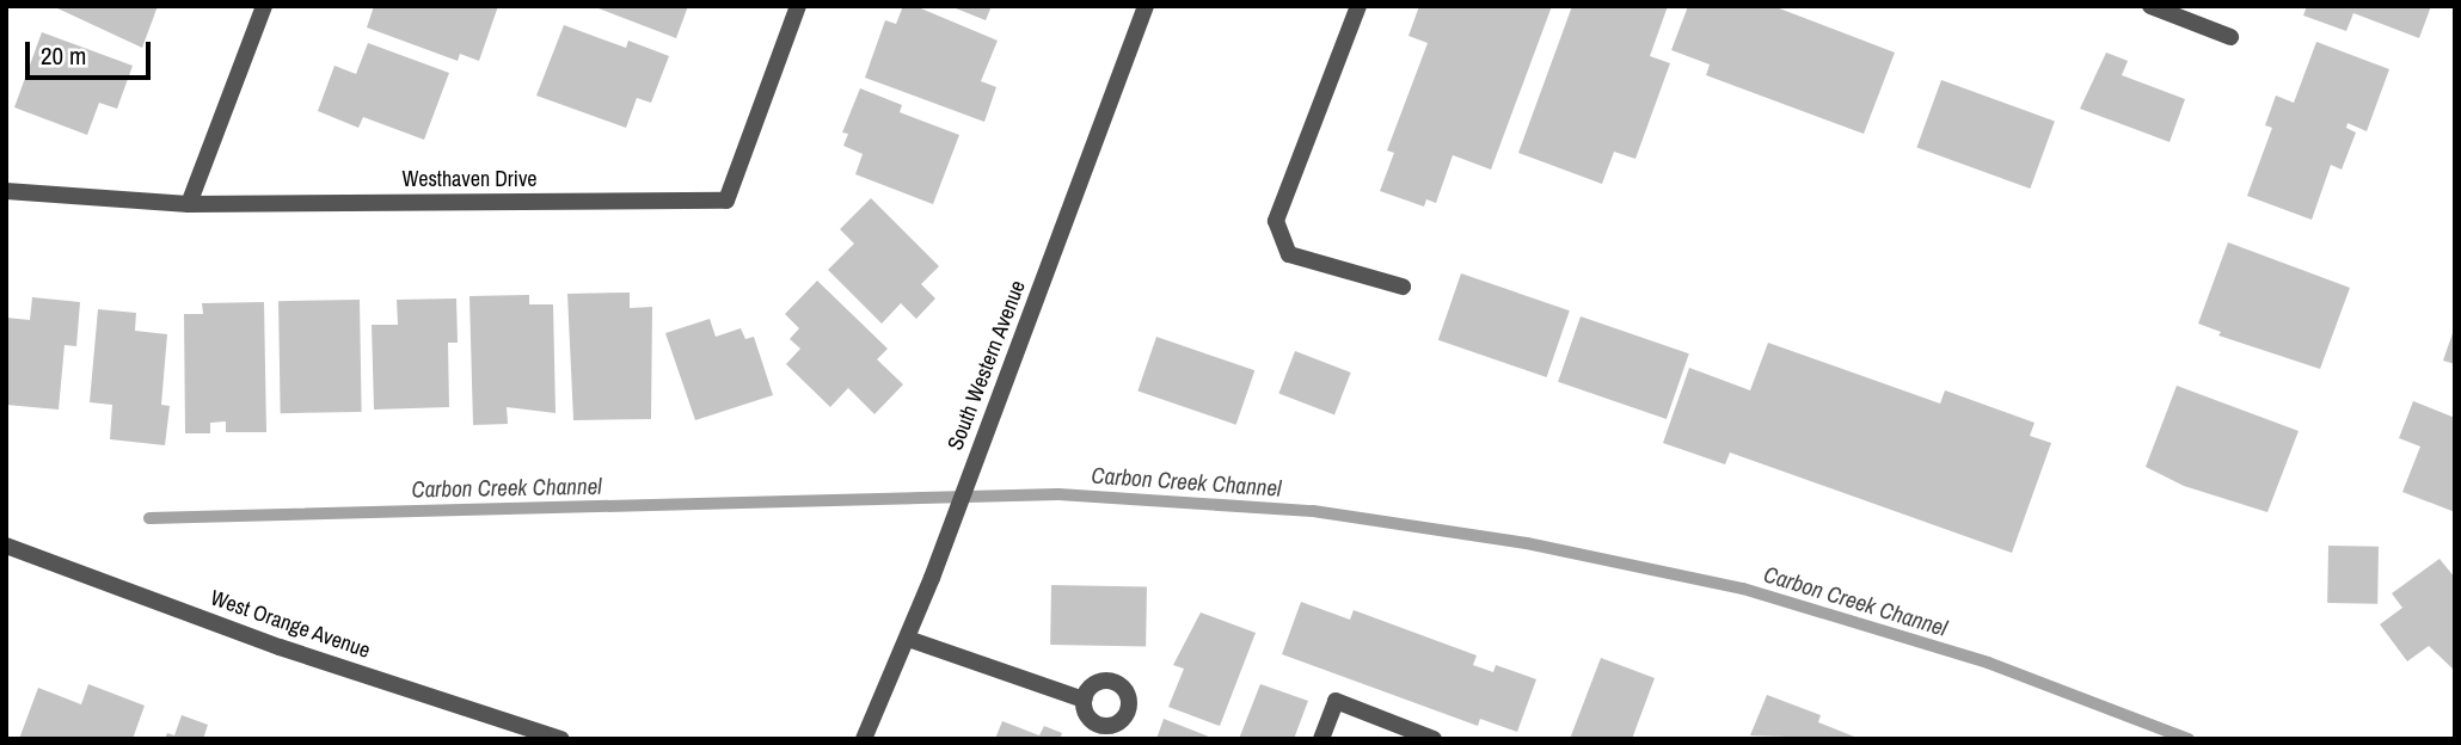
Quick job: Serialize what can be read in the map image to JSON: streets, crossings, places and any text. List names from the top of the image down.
{
  "streets": {
    "street": ["Westhaven Drive", "South Western Avenue", "West Orange Avenue"]
  },
  "water": ["Carbon Creek Channel"],
  "scale_bar": "20 m"
}
